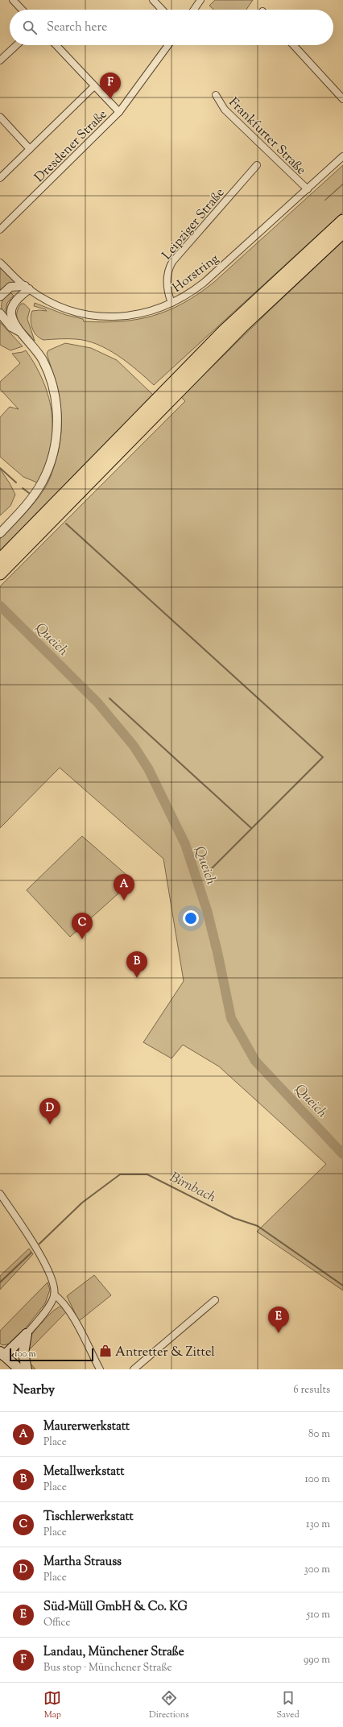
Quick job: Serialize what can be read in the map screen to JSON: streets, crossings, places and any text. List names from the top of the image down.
{
  "streets": {
    "street": [
      "Frankfurter Straße",
      "Dresdener Straße",
      "Leipziger Straße",
      "Horstring"
    ]
  },
  "crossings": [
    ["Frankfurter Straße", "Horstring"],
    ["Leipziger Straße", "Horstring"]
  ],
  "water": ["Queich", "Birnbach"],
  "places": {
    "shop": ["Antretter & Zittel"]
  },
  "scale_bar": "100 m",
  "page": {
    "search": "Search here",
    "pins": [
      "F",
      "A",
      "C",
      "B",
      "D",
      "E"
    ],
    "scale": "100 m",
    "heading": ["Nearby", "6 results"],
    "list": [
      {
        "mark": "A",
        "name": "Maurerwerkstatt",
        "note": "Place",
        "value": "80 m"
      },
      {
        "mark": "B",
        "name": "Metallwerkstatt",
        "note": "Place",
        "value": "100 m"
      },
      {
        "mark": "C",
        "name": "Tischlerwerkstatt",
        "note": "Place",
        "value": "130 m"
      },
      {
        "mark": "D",
        "name": "Martha Strauss",
        "note": "Place",
        "value": "300 m"
      },
      {
        "mark": "E",
        "name": "Süd-Müll GmbH & Co. KG",
        "note": "Office",
        "value": "510 m"
      },
      {
        "mark": "F",
        "name": "Landau, Münchener Straße",
        "note": "Bus stop · Münchener Straße",
        "value": "990 m"
      }
    ],
    "nav": ["Map", "Directions", "Saved"]
  }
}
